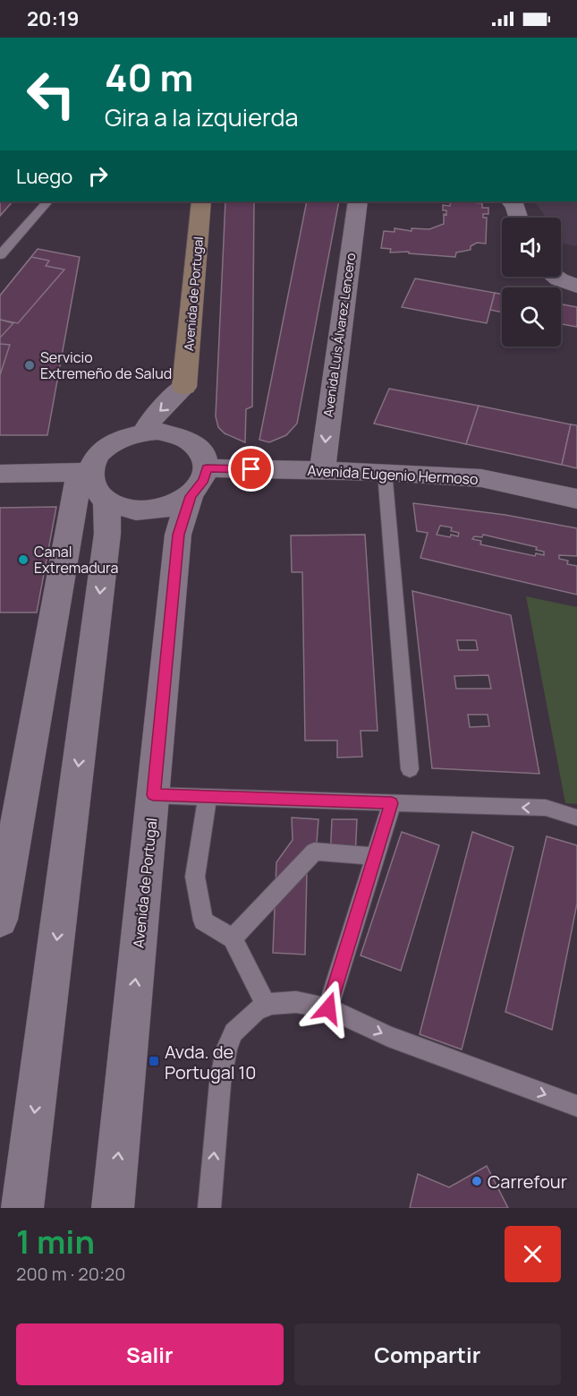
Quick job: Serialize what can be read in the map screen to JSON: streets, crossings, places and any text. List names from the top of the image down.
{
  "streets": {
    "street": ["Avenida de Portugal", "Avenida Luis Álvarez Lencero", "Avenida Eugenio Hermoso"]
  },
  "crossings": [
    ["Avenida de Portugal", "Avenida Eugenio Hermoso"],
    ["Avenida Luis Álvarez Lencero", "Avenida Eugenio Hermoso"]
  ],
  "one_way": ["Avenida Luis Álvarez Lencero"],
  "places": {
    "other": ["Servicio Extremeño de Salud", "Canal Extremadura", "Carrefour"],
    "transit": ["Avda. de Portugal 10"]
  },
  "page": {
    "status": "20:19",
    "turn": ["40 m", "Gira a la izquierda"],
    "then": "Luego",
    "heading": ["1 min", "200 m · 20:20"],
    "buttons": ["Salir", "Compartir"]
  }
}
